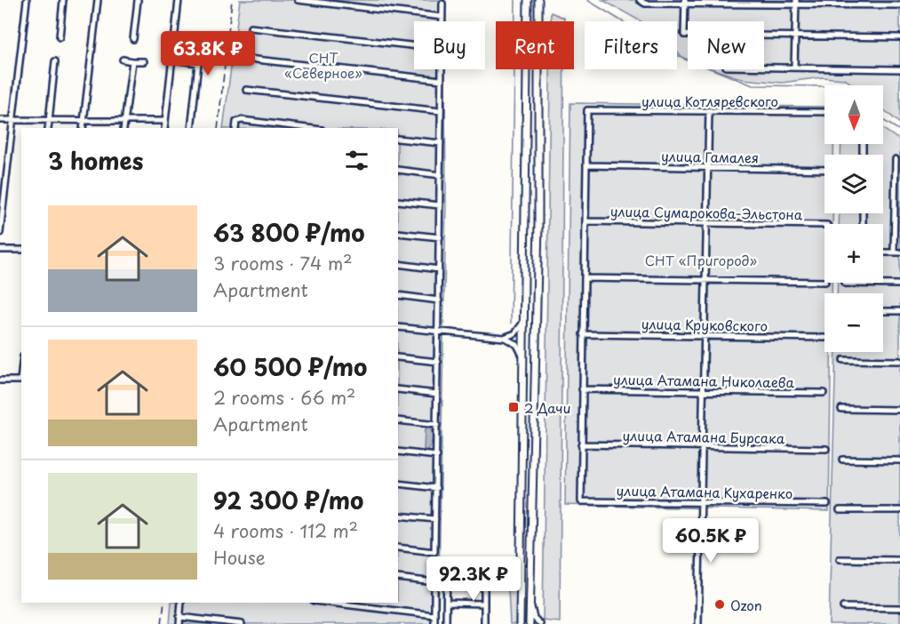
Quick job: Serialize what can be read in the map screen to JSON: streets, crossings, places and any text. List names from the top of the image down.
{
  "streets": {
    "street": [
      "улица Котляревского",
      "улица Гамалея",
      "улица Сумарокова-Эльстона",
      "улица Круковского",
      "улица Атамана Николаева",
      "улица Атамана Бурсака",
      "улица Атамана Кухаренко"
    ]
  },
  "crossings": [
    ["улица Котляревского", "улица Гамалея"],
    ["улица Атамана Бурсака", "улица Атамана Кухаренко"]
  ],
  "parks": ["СНТ «Северное»", "СНТ «Пригород»"],
  "places": {
    "transit": ["2 Дачи"],
    "other": ["Ozon"]
  },
  "north": "bottom",
  "page": {
    "chip": [
      "Buy",
      "Rent",
      "Filters",
      "New"
    ],
    "price": ["63.8K ₽", "60.5K ₽", "92.3K ₽"],
    "map_buttons": ["+", "−"],
    "heading": "3 homes",
    "list": [
      {
        "name": "63 800 ₽/mo",
        "note": "3 rooms · 74 m² · Apartment"
      },
      {
        "name": "60 500 ₽/mo",
        "note": "2 rooms · 66 m² · Apartment"
      },
      {
        "name": "92 300 ₽/mo",
        "note": "4 rooms · 112 m² · House"
      }
    ]
  }
}
